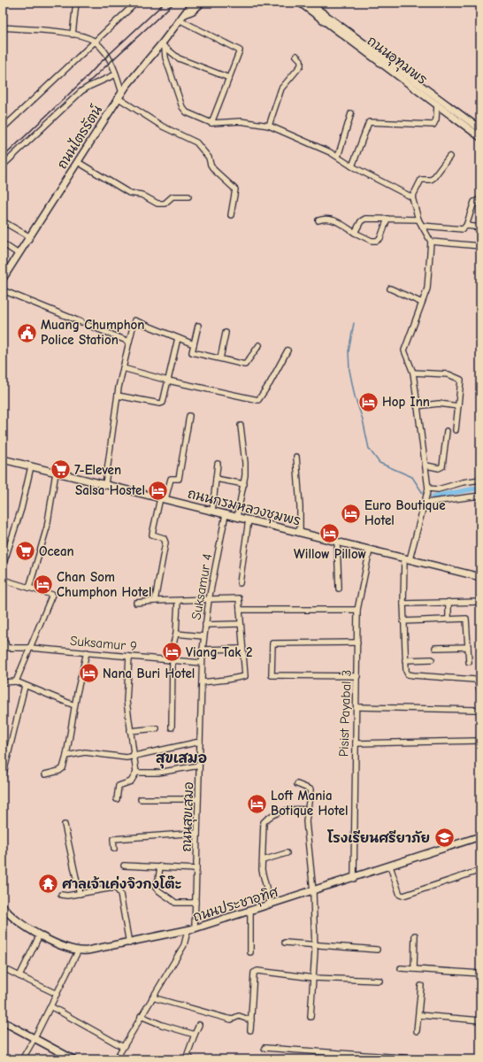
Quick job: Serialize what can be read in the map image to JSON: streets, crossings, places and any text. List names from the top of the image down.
{
  "streets": {
    "street": [
      "ถนนอุทุมพร",
      "ถนนไตรรัตน์",
      "ถนนกรมหลวงชุมพร",
      "Suksamur 4",
      "Suksamur 9",
      "Pisist Payabal 3",
      "ถนนสุขเสมอ",
      "ถนนประชาอุทิศ"
    ]
  },
  "crossings": [
    ["ถนนกรมหลวงชุมพร", "Suksamur 4"],
    ["ถนนกรมหลวงชุมพร", "Pisist Payabal 3"],
    ["Suksamur 4", "Suksamur 9"],
    ["Suksamur 4", "ถนนสุขเสมอ"],
    ["Suksamur 9", "ถนนสุขเสมอ"],
    ["Pisist Payabal 3", "ถนนประชาอุทิศ"],
    ["ถนนสุขเสมอ", "ถนนประชาอุทิศ"]
  ],
  "districts": ["สุขเสมอ"],
  "places": {
    "public building": ["Muang Chumphon Police Station"],
    "hotel": [
      "Hop Inn",
      "Salsa Hostel",
      "Euro Boutique Hotel",
      "Willow Pillow",
      "Chan Som Chumphon Hotel",
      "Viang Tak 2",
      "Nana Buri Hotel",
      "Loft Mania Botique Hotel"
    ],
    "supermarket": ["7-Eleven", "Ocean"],
    "school or university": ["โรงเรียนศรียาภัย"],
    "temple": ["ศาลเจ้าเค่งจิวกงโต๊ะ"]
  }
}
